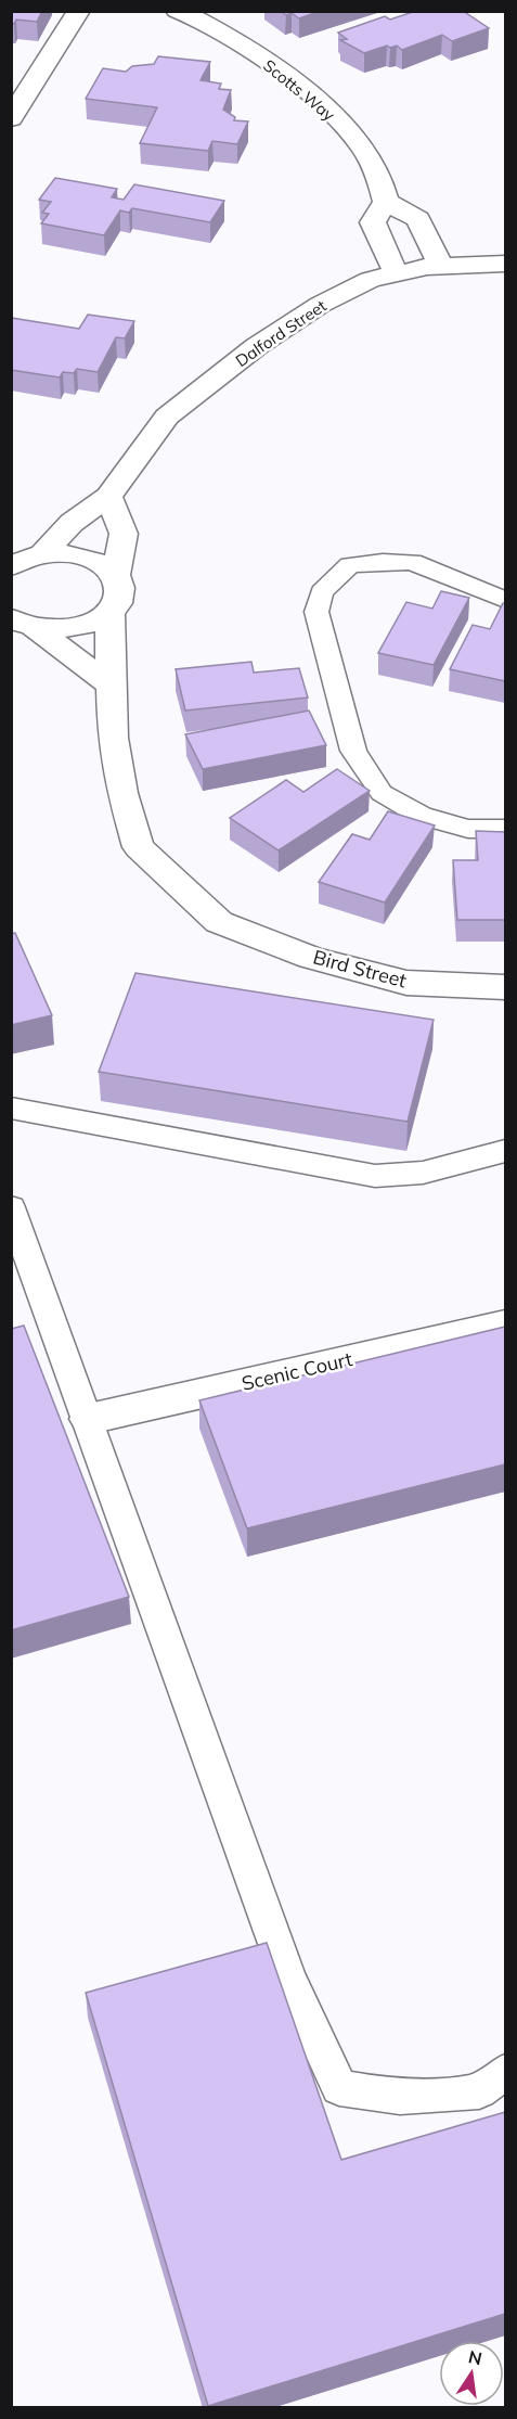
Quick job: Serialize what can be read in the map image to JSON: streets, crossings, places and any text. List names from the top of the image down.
{
  "streets": {
    "street": [
      "Scotts Way",
      "Dalford Street",
      "Bird Street",
      "Scenic Court"
    ]
  },
  "north": "top"
}
